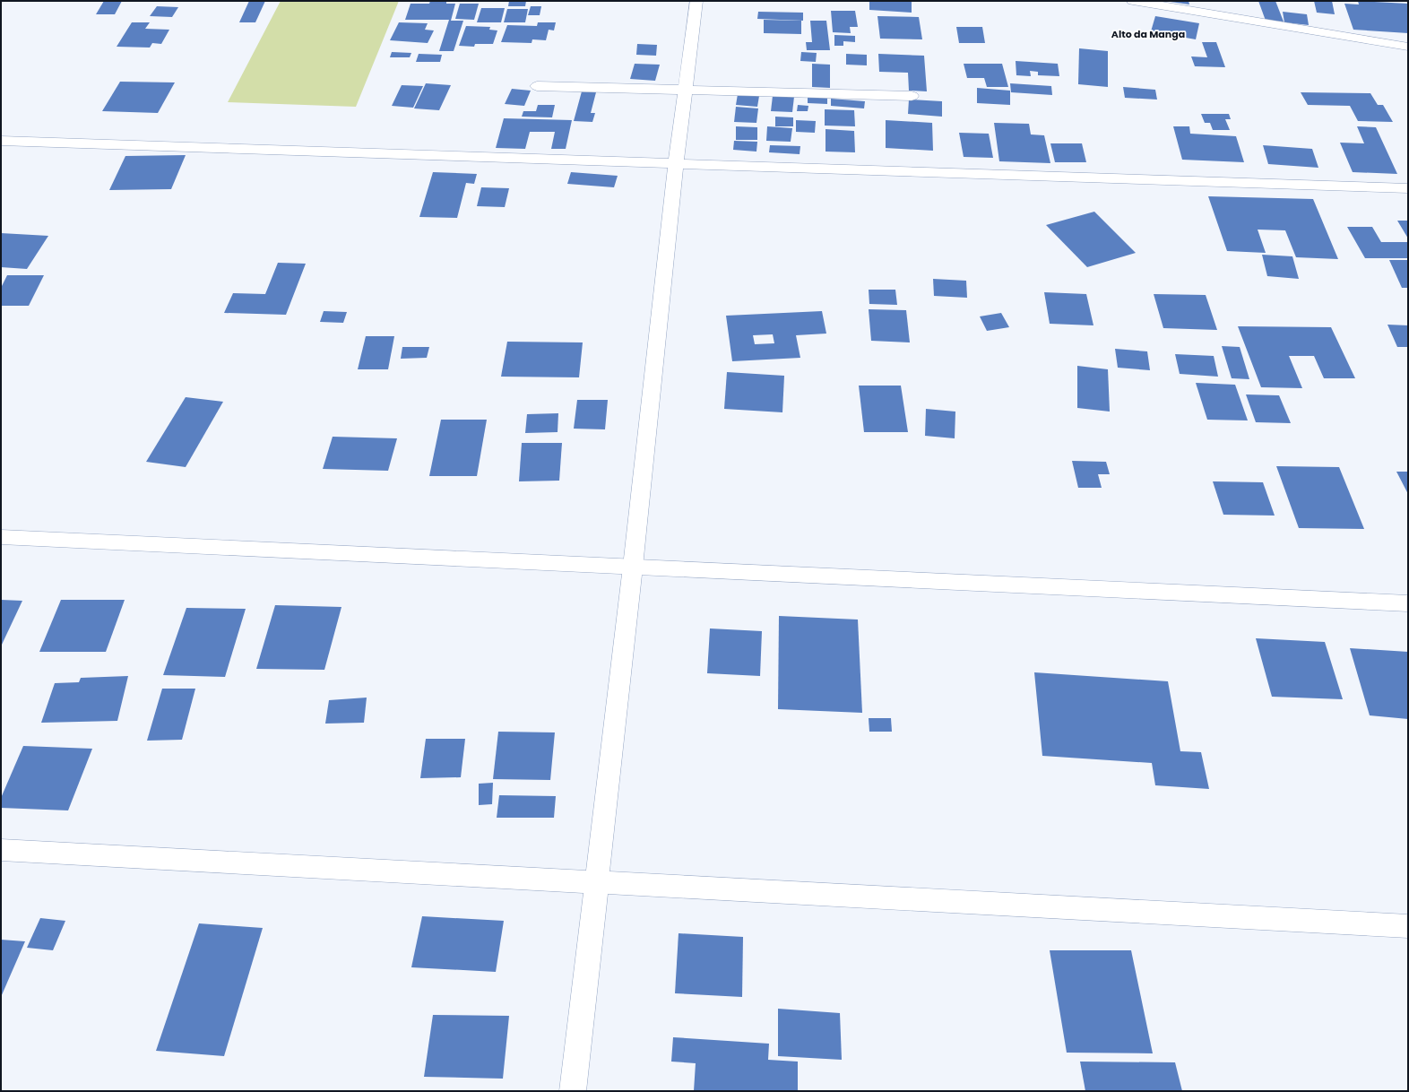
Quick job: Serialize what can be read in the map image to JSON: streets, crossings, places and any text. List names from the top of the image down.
{
  "districts": ["Alto da Manga"]
}
